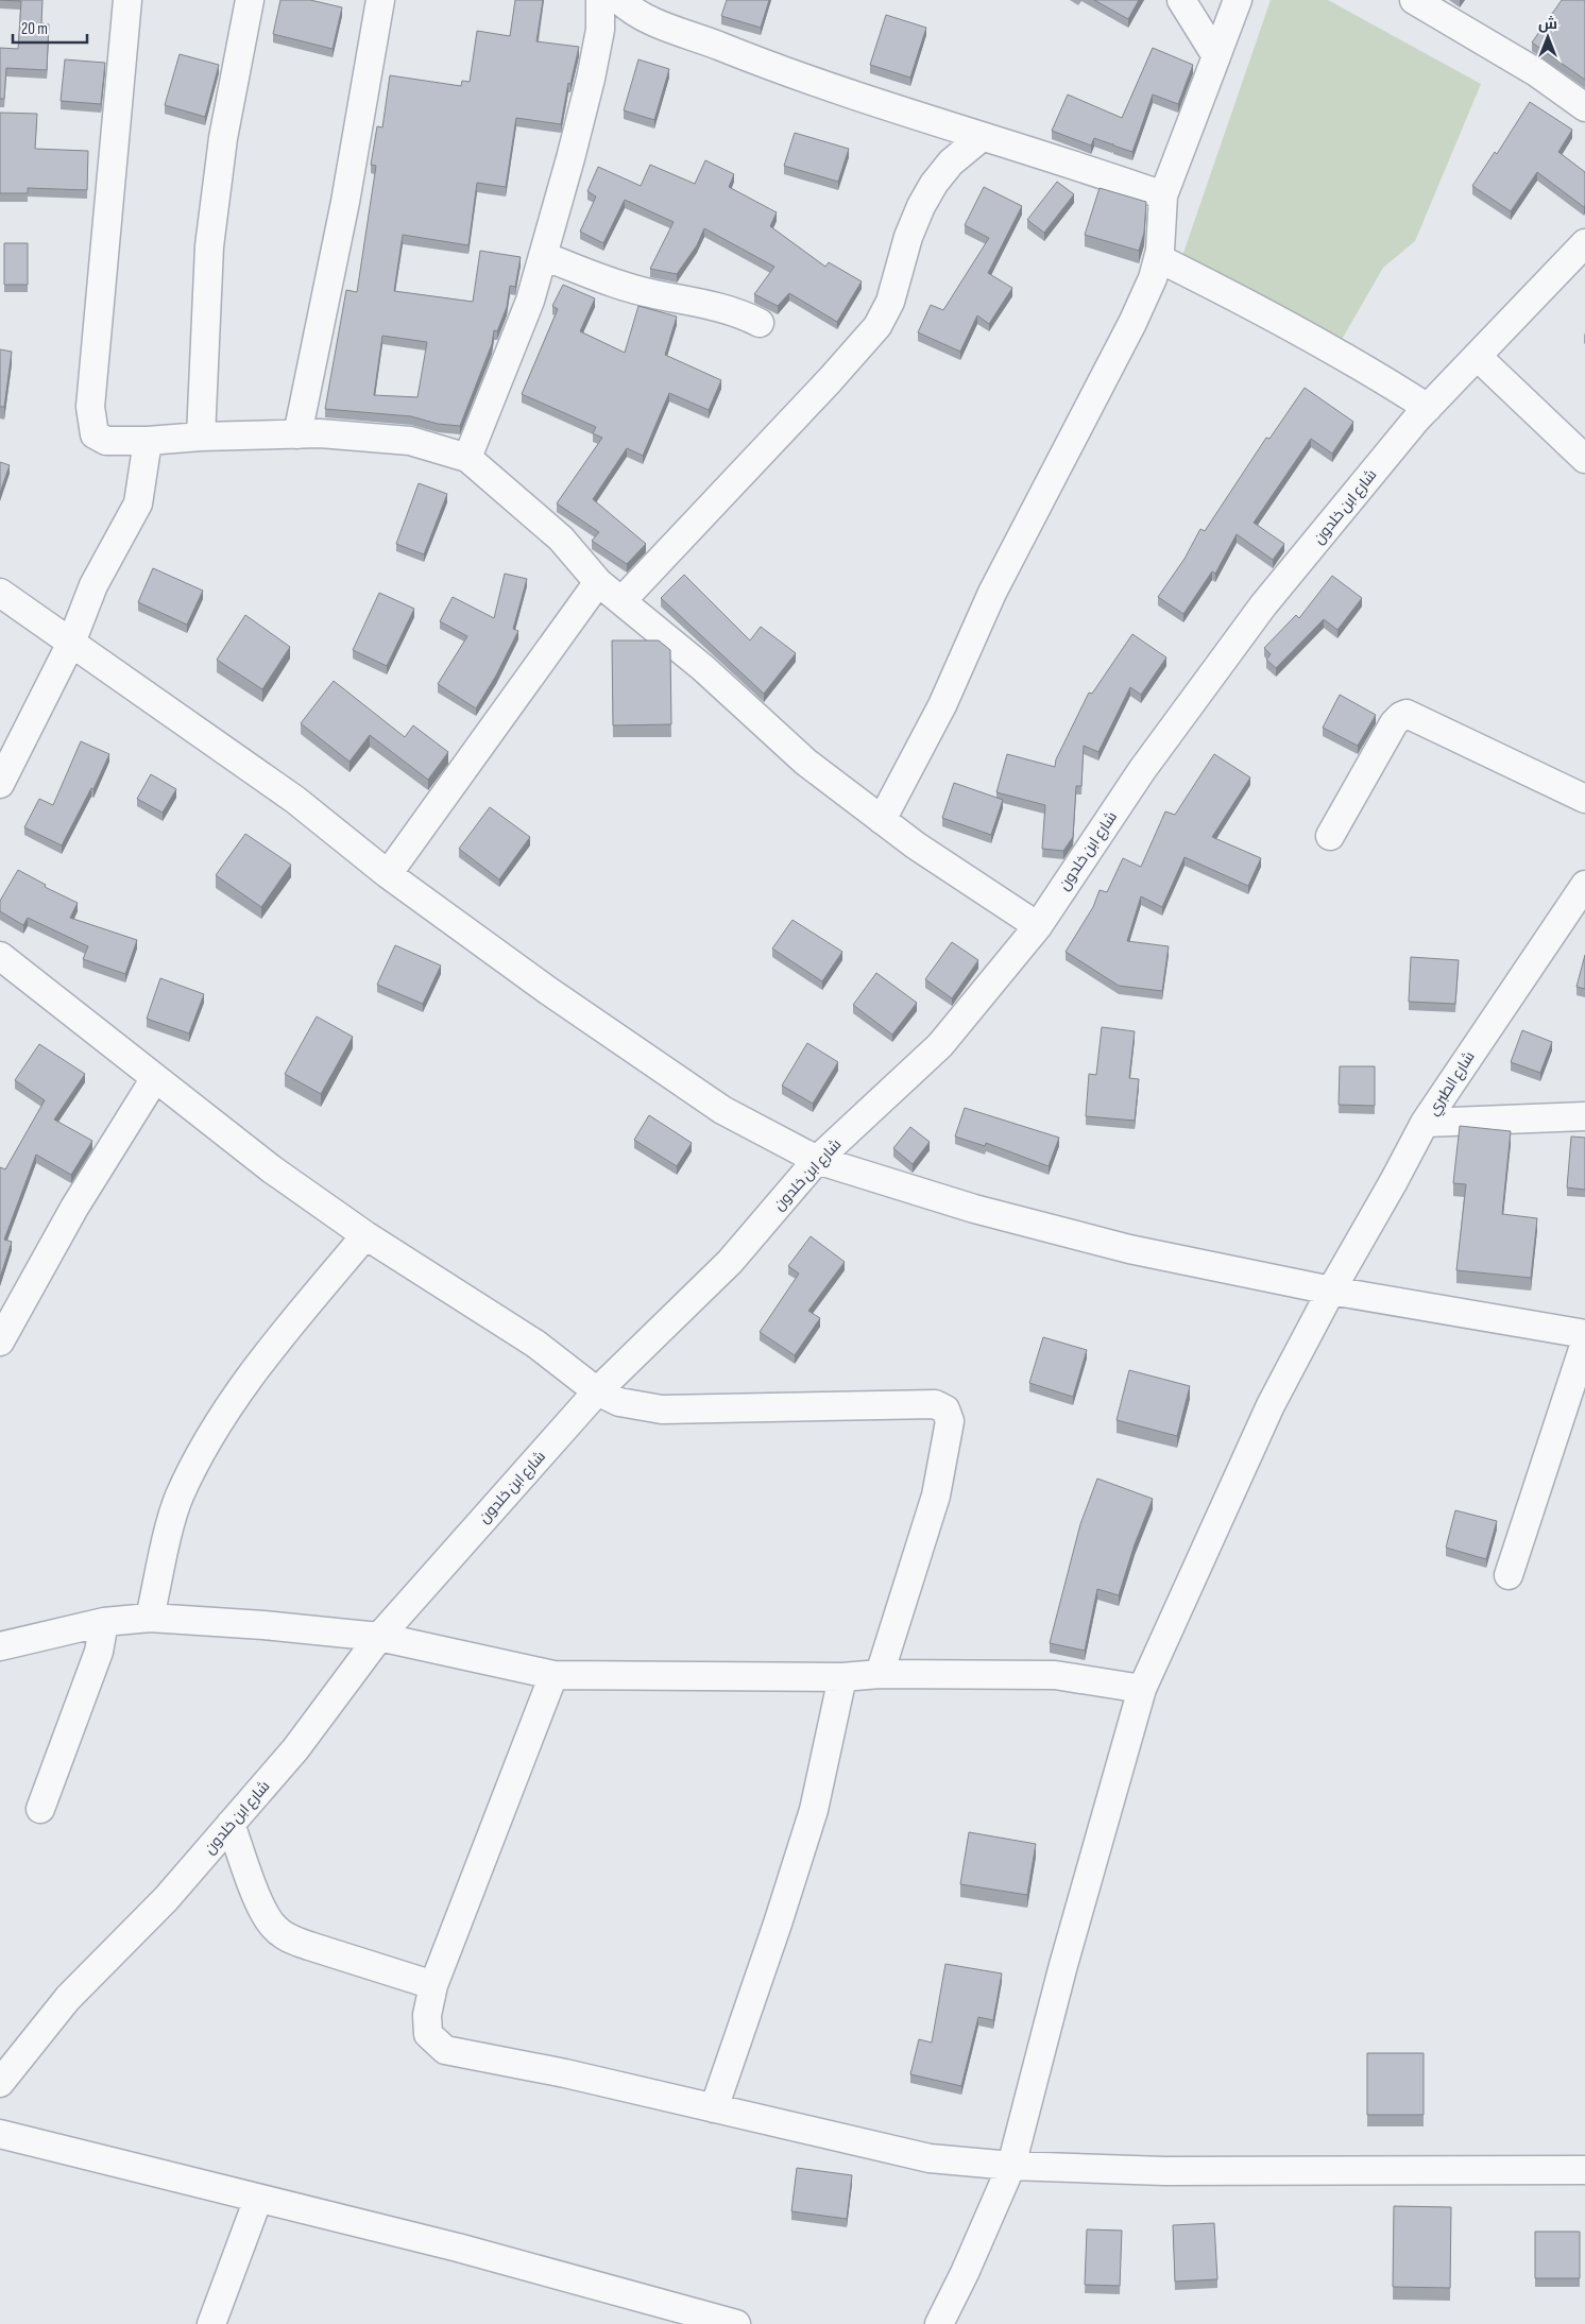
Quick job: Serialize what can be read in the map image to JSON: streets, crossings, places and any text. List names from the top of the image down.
{
  "streets": {
    "street": ["شارع ابن خلدون", "شارع الطبري"]
  },
  "scale_bar": "20 m",
  "north": "top"
}
